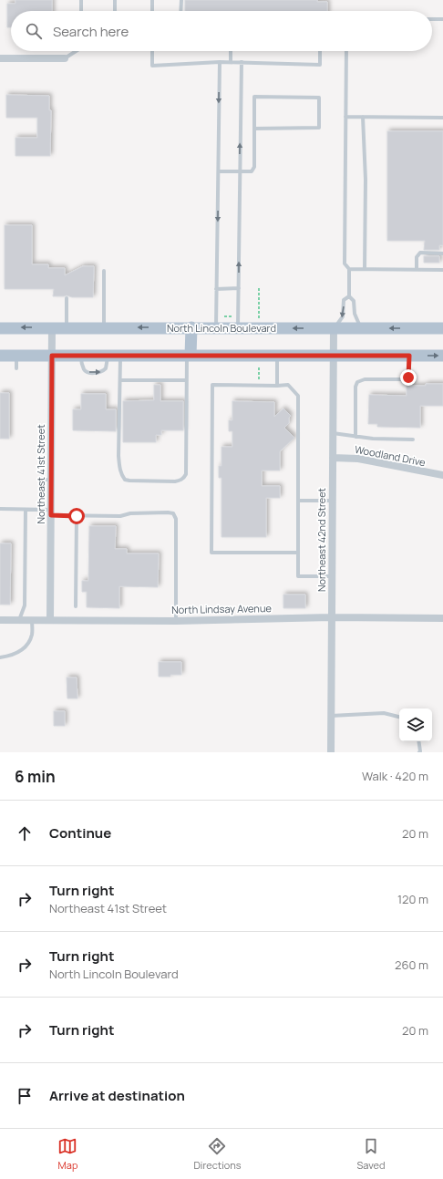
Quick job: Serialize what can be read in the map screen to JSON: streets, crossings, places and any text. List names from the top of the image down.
{
  "streets": {
    "main road": ["North Lincoln Boulevard"],
    "street": [
      "Woodland Drive",
      "Northeast 41st Street",
      "Northeast 42nd Street",
      "North Lindsay Avenue"
    ]
  },
  "crossings": [
    ["North Lincoln Boulevard", "Northeast 41st Street"],
    ["North Lincoln Boulevard", "Northeast 42nd Street"],
    ["Woodland Drive", "Northeast 42nd Street"],
    ["Northeast 41st Street", "North Lindsay Avenue"],
    ["Northeast 42nd Street", "North Lindsay Avenue"]
  ],
  "page": {
    "search": "Search here",
    "heading": ["6 min", "Walk · 420 m"],
    "list": [
      ["Continue", "20 m"],
      ["Turn right", "Northeast 41st Street", "120 m"],
      ["Turn right", "North Lincoln Boulevard", "260 m"],
      ["Turn right", "20 m"],
      "Arrive at destination"
    ],
    "nav": ["Map", "Directions", "Saved"]
  }
}
